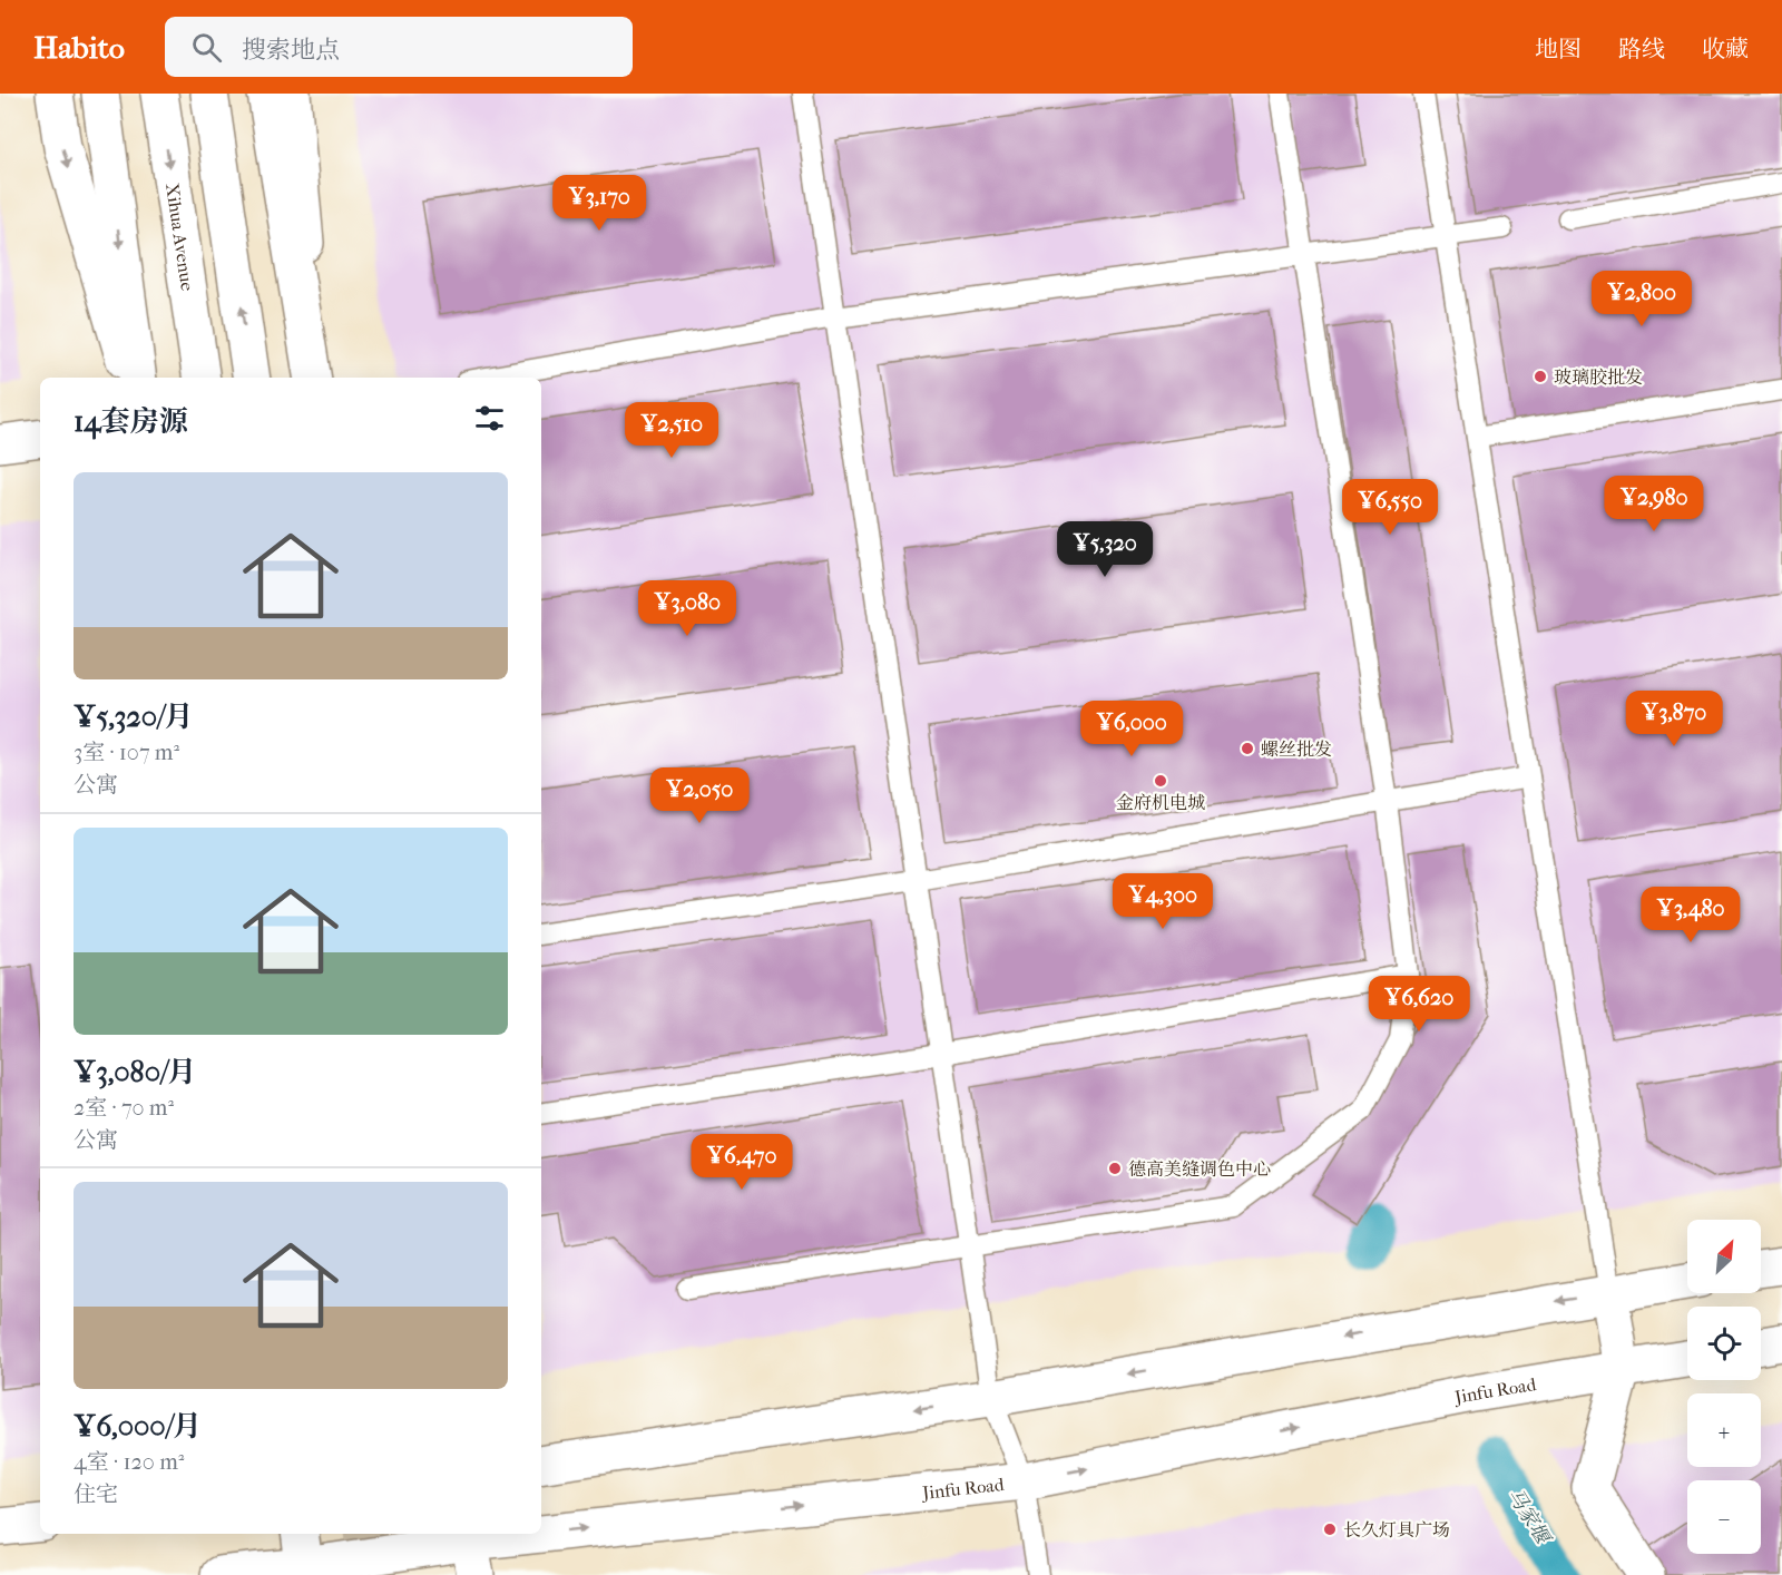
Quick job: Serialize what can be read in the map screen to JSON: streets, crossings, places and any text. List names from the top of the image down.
{
  "streets": {
    "main road": ["Xihua Avenue", "Jinfu Road"]
  },
  "water": ["马家堰"],
  "places": [
    "玻璃胶批发",
    "螺丝批发",
    "金府机电城",
    "德高美缝调色中心",
    "长久灯具广场"
  ],
  "north": "top right",
  "page": {
    "header": "Habito",
    "search": "搜索地点",
    "nav": ["地图", "路线", "收藏"],
    "price": [
      "¥3,170",
      "¥2,800",
      "¥2,510",
      "¥2,980",
      "¥6,550",
      "¥5,320",
      "¥3,080",
      "¥3,870",
      "¥6,000",
      "¥2,050",
      "¥4,300",
      "¥3,480",
      "¥6,620",
      "¥6,470"
    ],
    "heading": "14套房源",
    "list": [
      {
        "name": "¥5,320/月",
        "note": "3室 · 107 m² · 公寓"
      },
      {
        "name": "¥3,080/月",
        "note": "2室 · 70 m² · 公寓"
      },
      {
        "name": "¥6,000/月",
        "note": "4室 · 120 m² · 住宅"
      }
    ],
    "map_buttons": ["+", "−"]
  }
}
